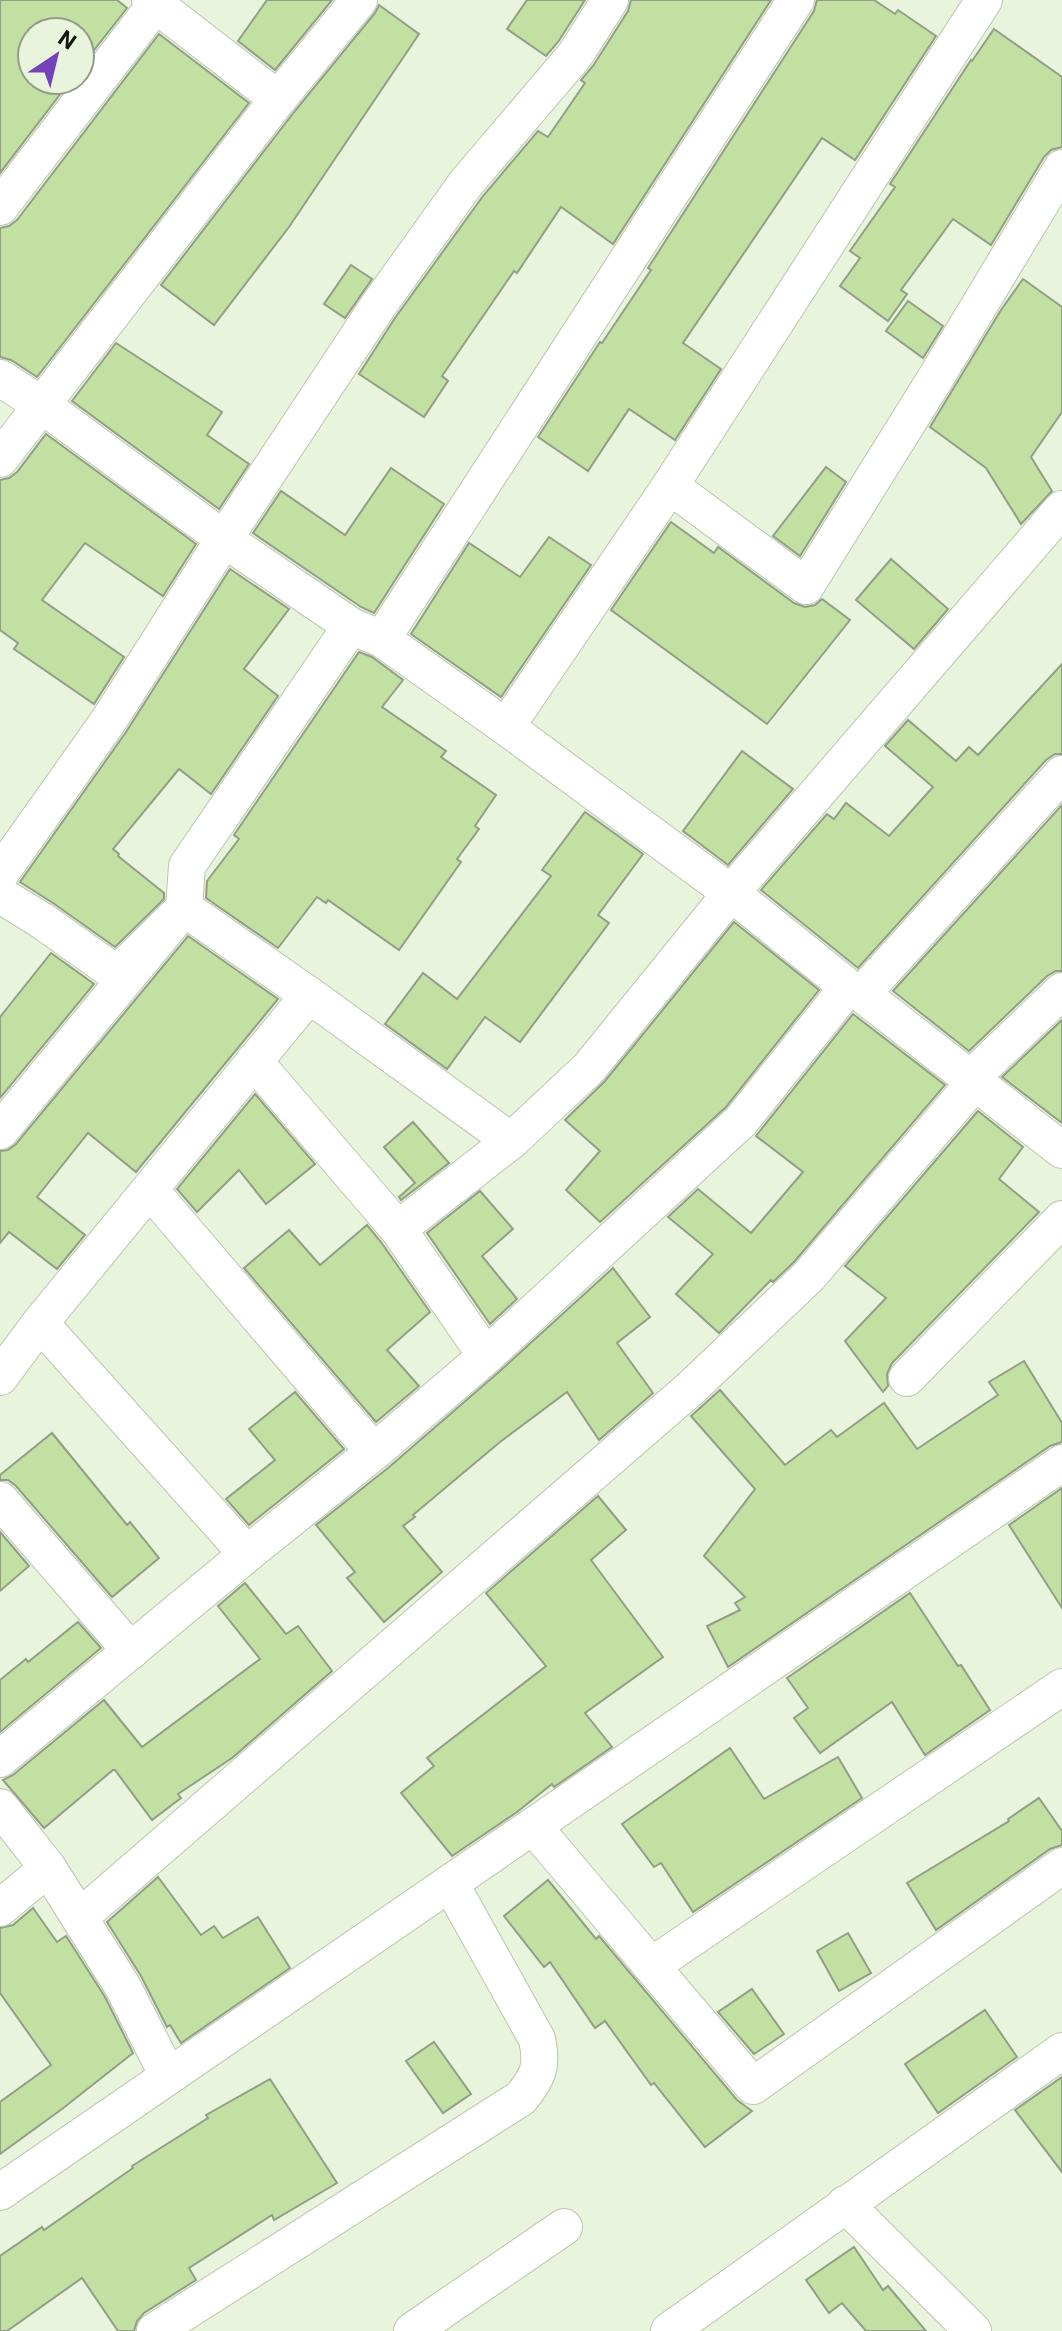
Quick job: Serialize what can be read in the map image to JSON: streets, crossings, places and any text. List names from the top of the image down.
{
  "north": "top right"
}
